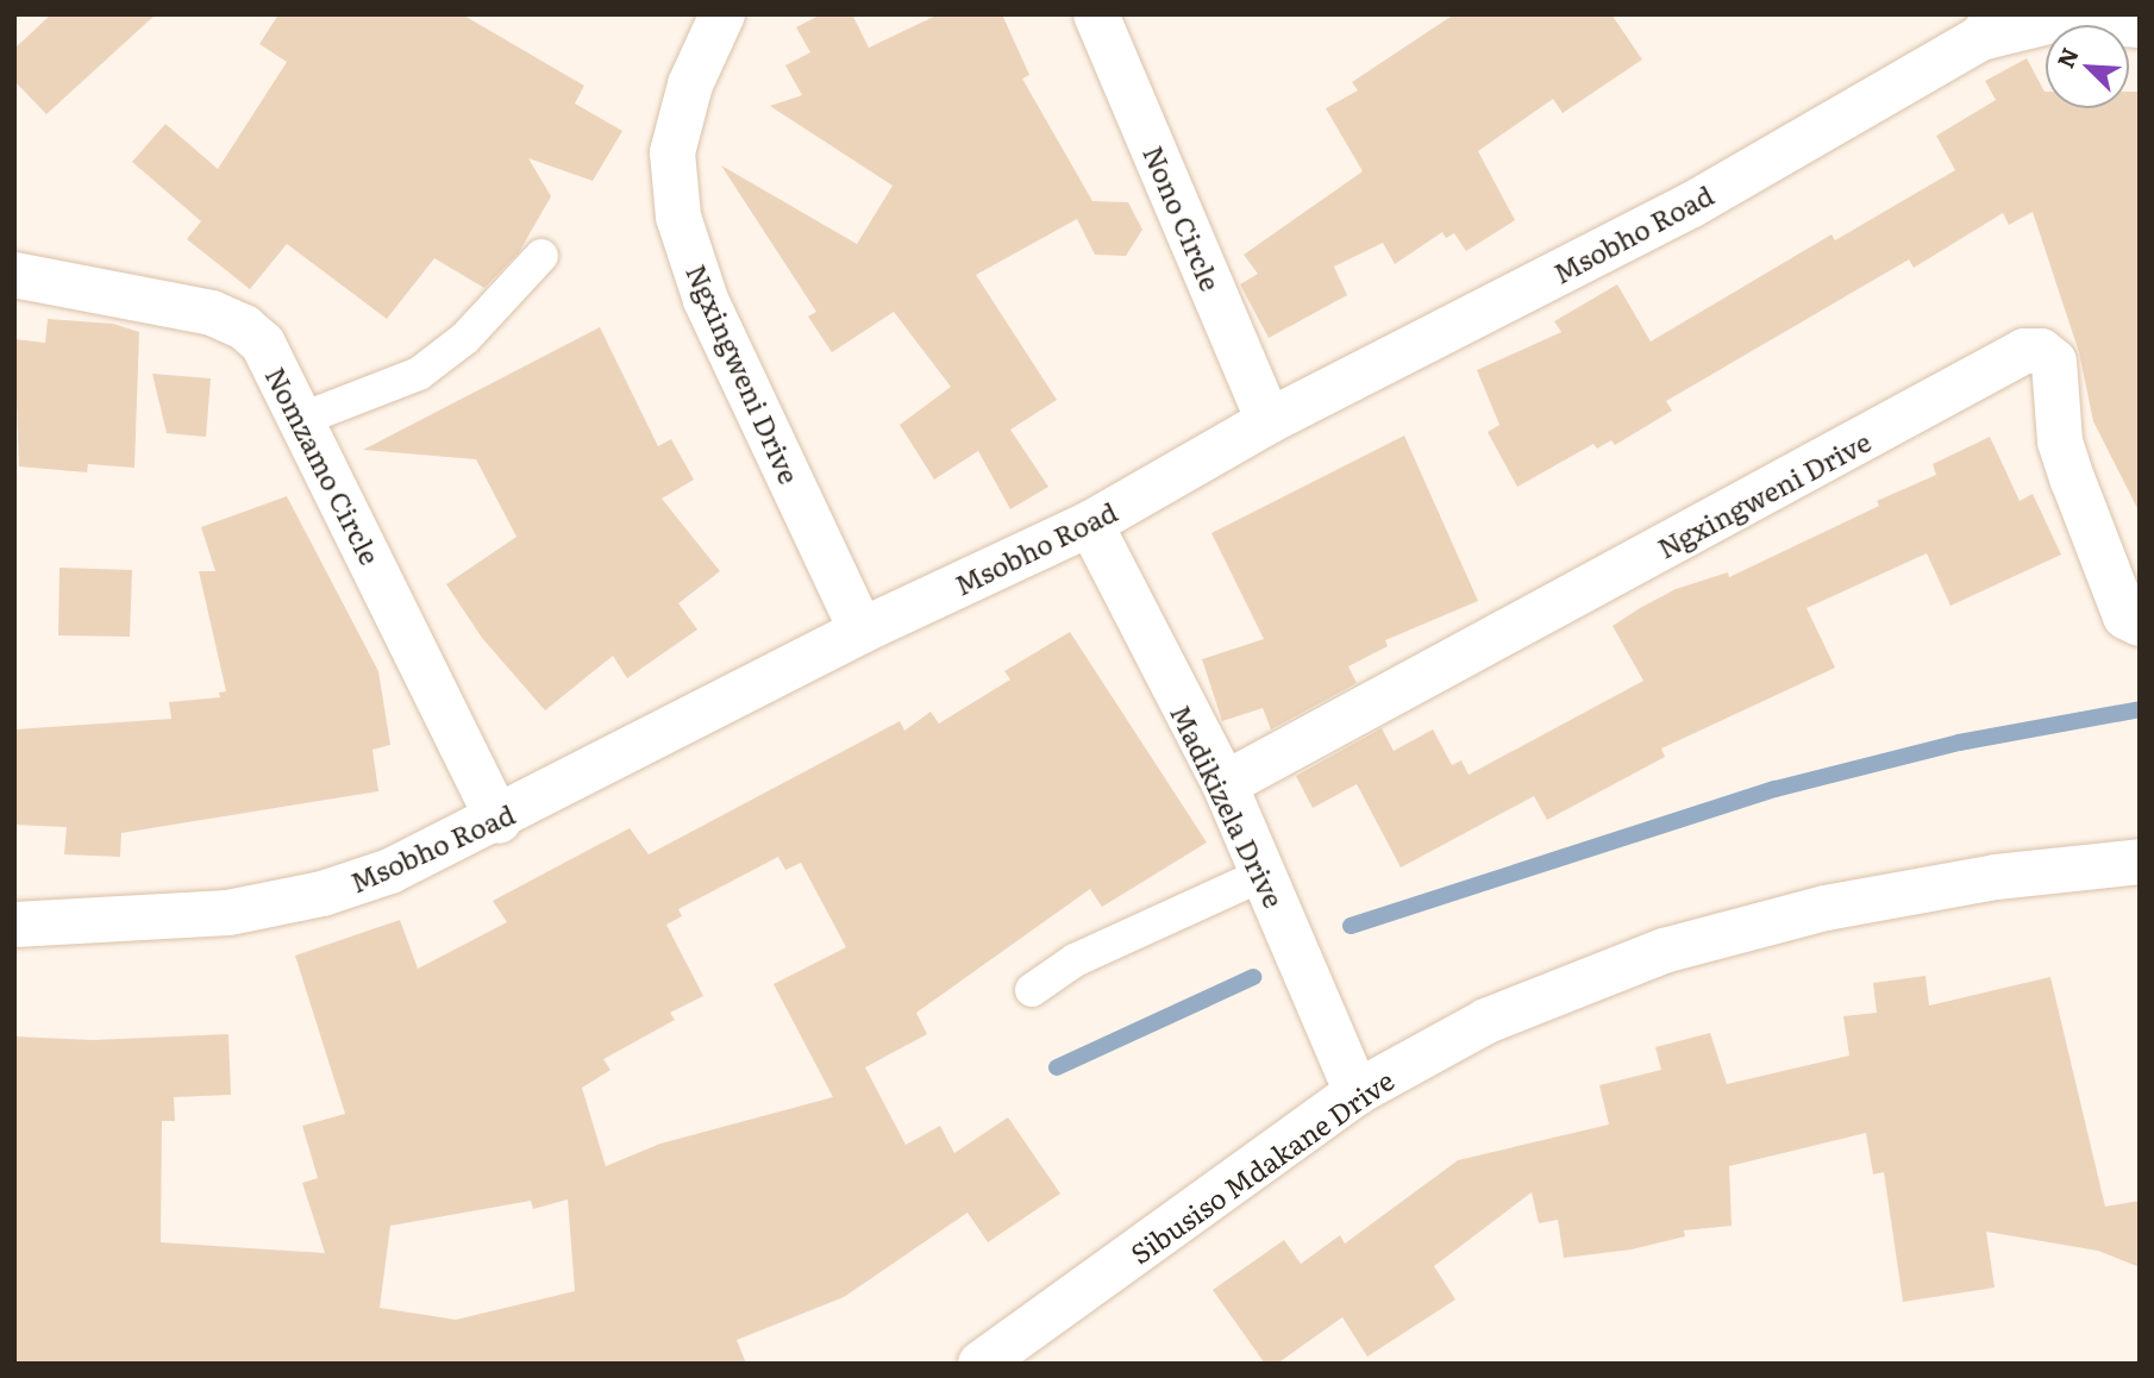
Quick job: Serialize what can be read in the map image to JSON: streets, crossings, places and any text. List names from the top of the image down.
{
  "streets": {
    "street": [
      "Nono Circle",
      "Msobho Road",
      "Ngxingweni Drive",
      "Nomzamo Circle",
      "Madikizela Drive",
      "Sibusiso Mdakane Drive"
    ]
  },
  "crossings": [
    ["Nono Circle", "Msobho Road"],
    ["Msobho Road", "Ngxingweni Drive"],
    ["Msobho Road", "Nomzamo Circle"],
    ["Msobho Road", "Madikizela Drive"],
    ["Ngxingweni Drive", "Madikizela Drive"],
    ["Madikizela Drive", "Sibusiso Mdakane Drive"]
  ],
  "north": "top left"
}
